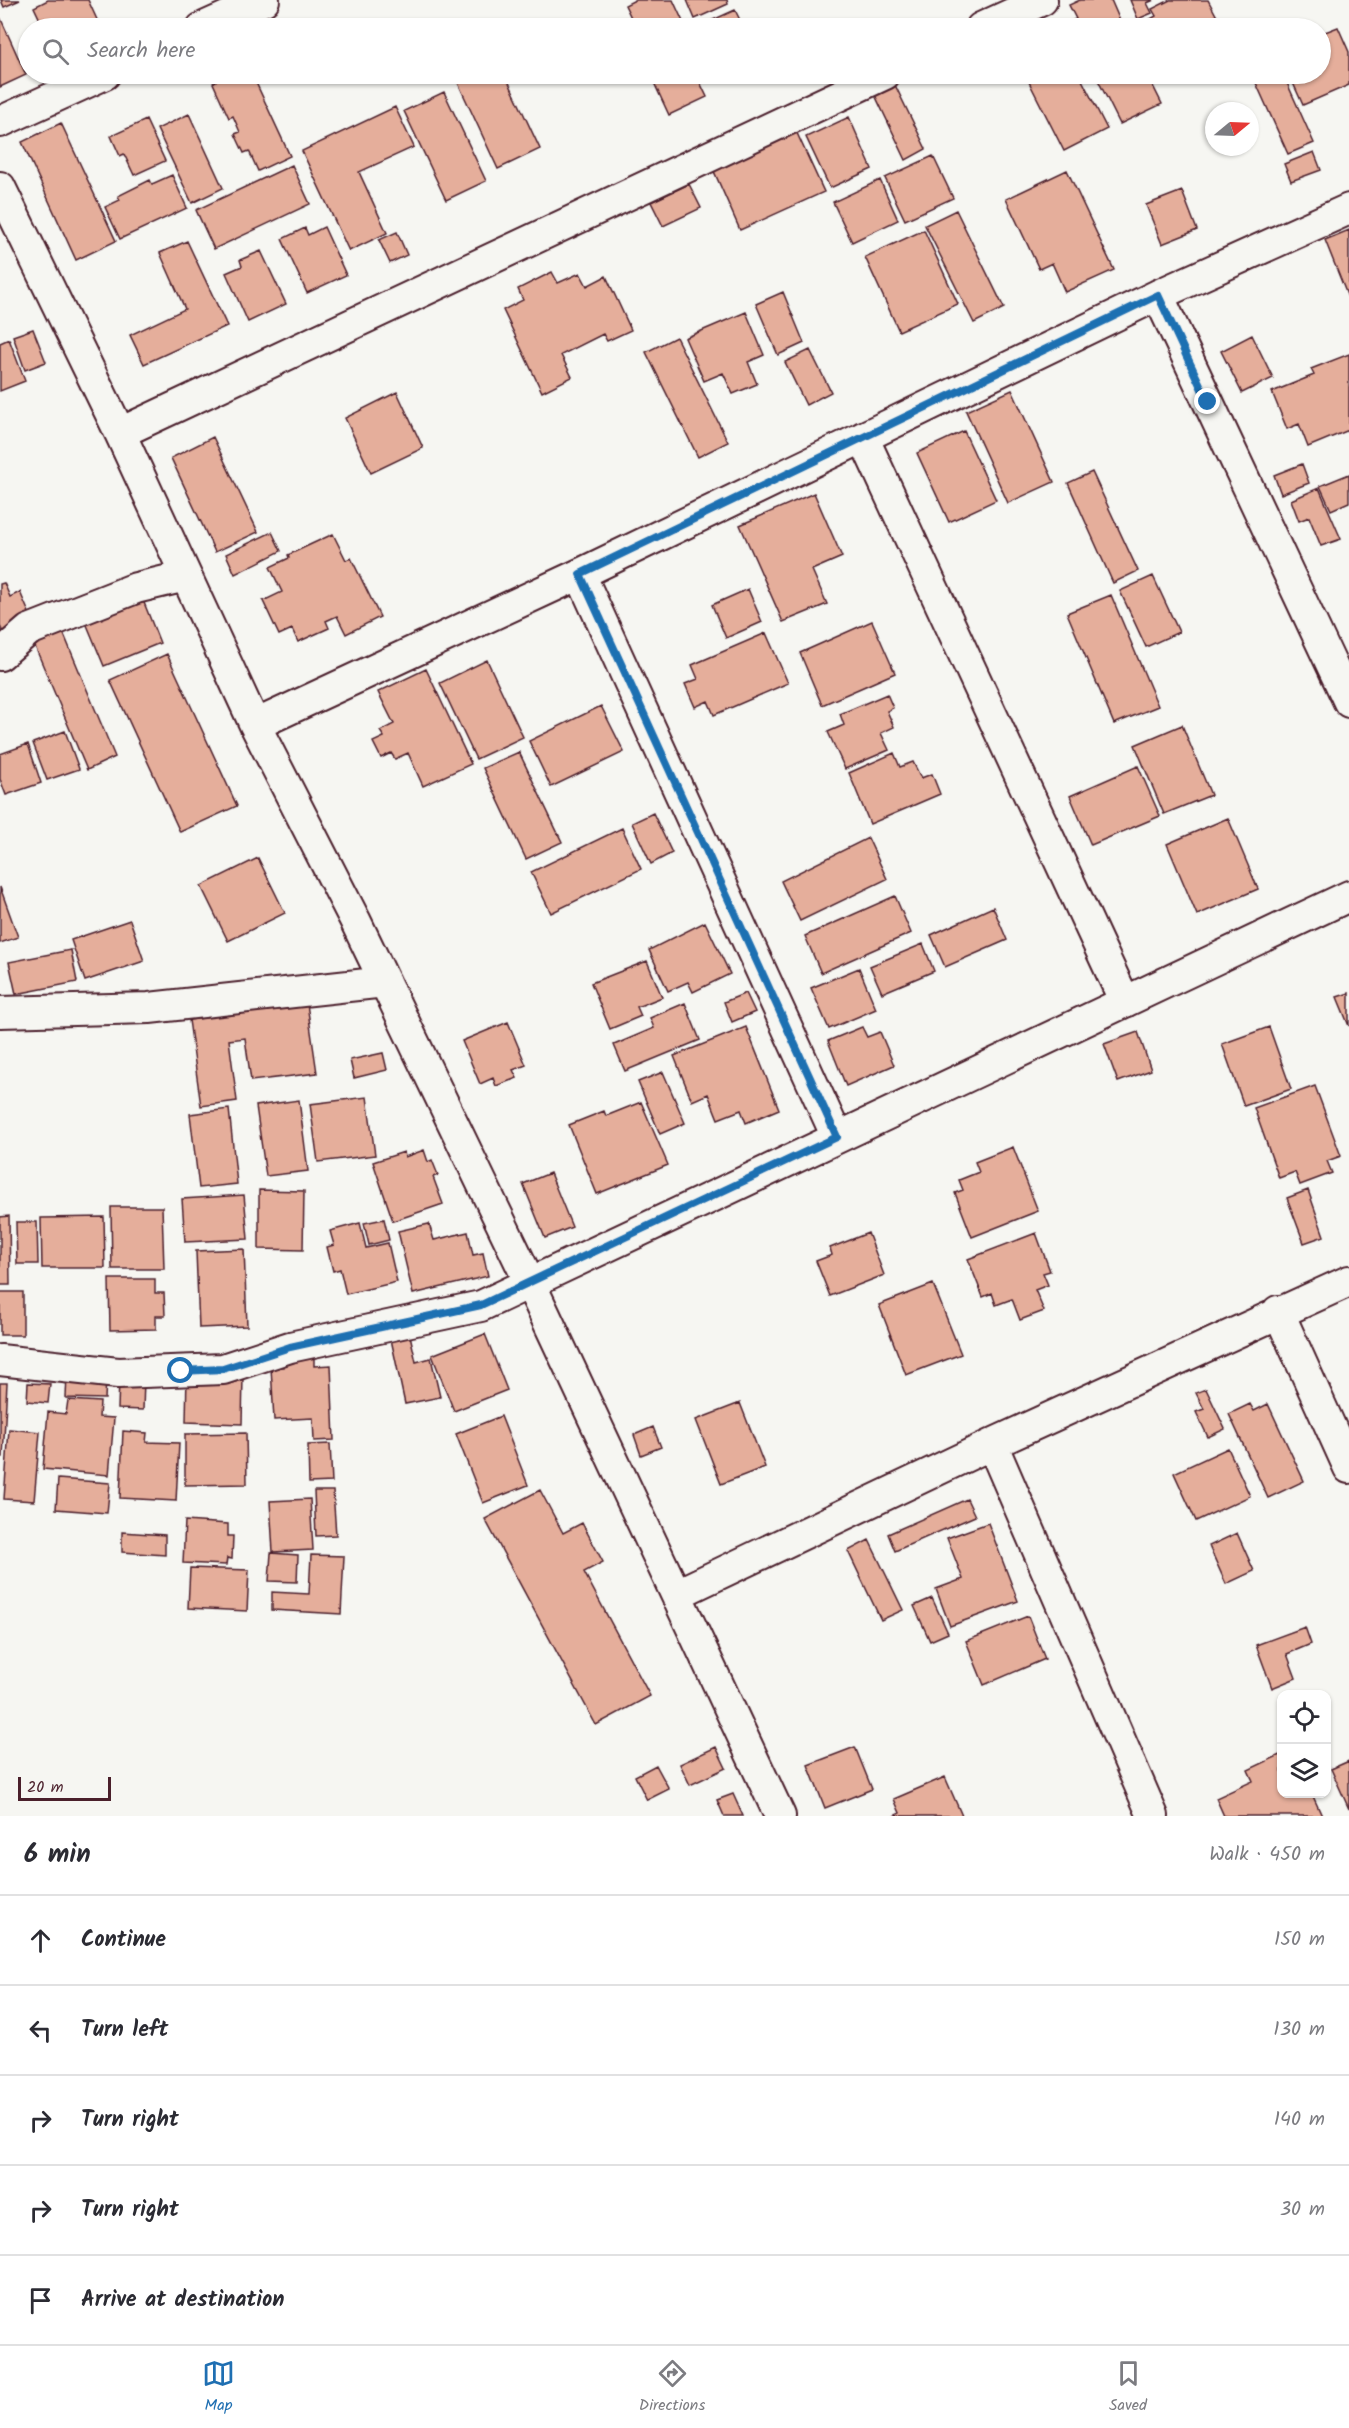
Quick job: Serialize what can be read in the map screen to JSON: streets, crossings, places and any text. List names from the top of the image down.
{
  "scale_bar": "20 m",
  "north": "right",
  "page": {
    "search": "Search here",
    "scale": "20 m",
    "heading": ["6 min", "Walk · 450 m"],
    "list": [
      ["Continue", "150 m"],
      ["Turn left", "130 m"],
      ["Turn right", "140 m"],
      ["Turn right", "30 m"],
      "Arrive at destination"
    ],
    "nav": ["Map", "Directions", "Saved"]
  }
}
